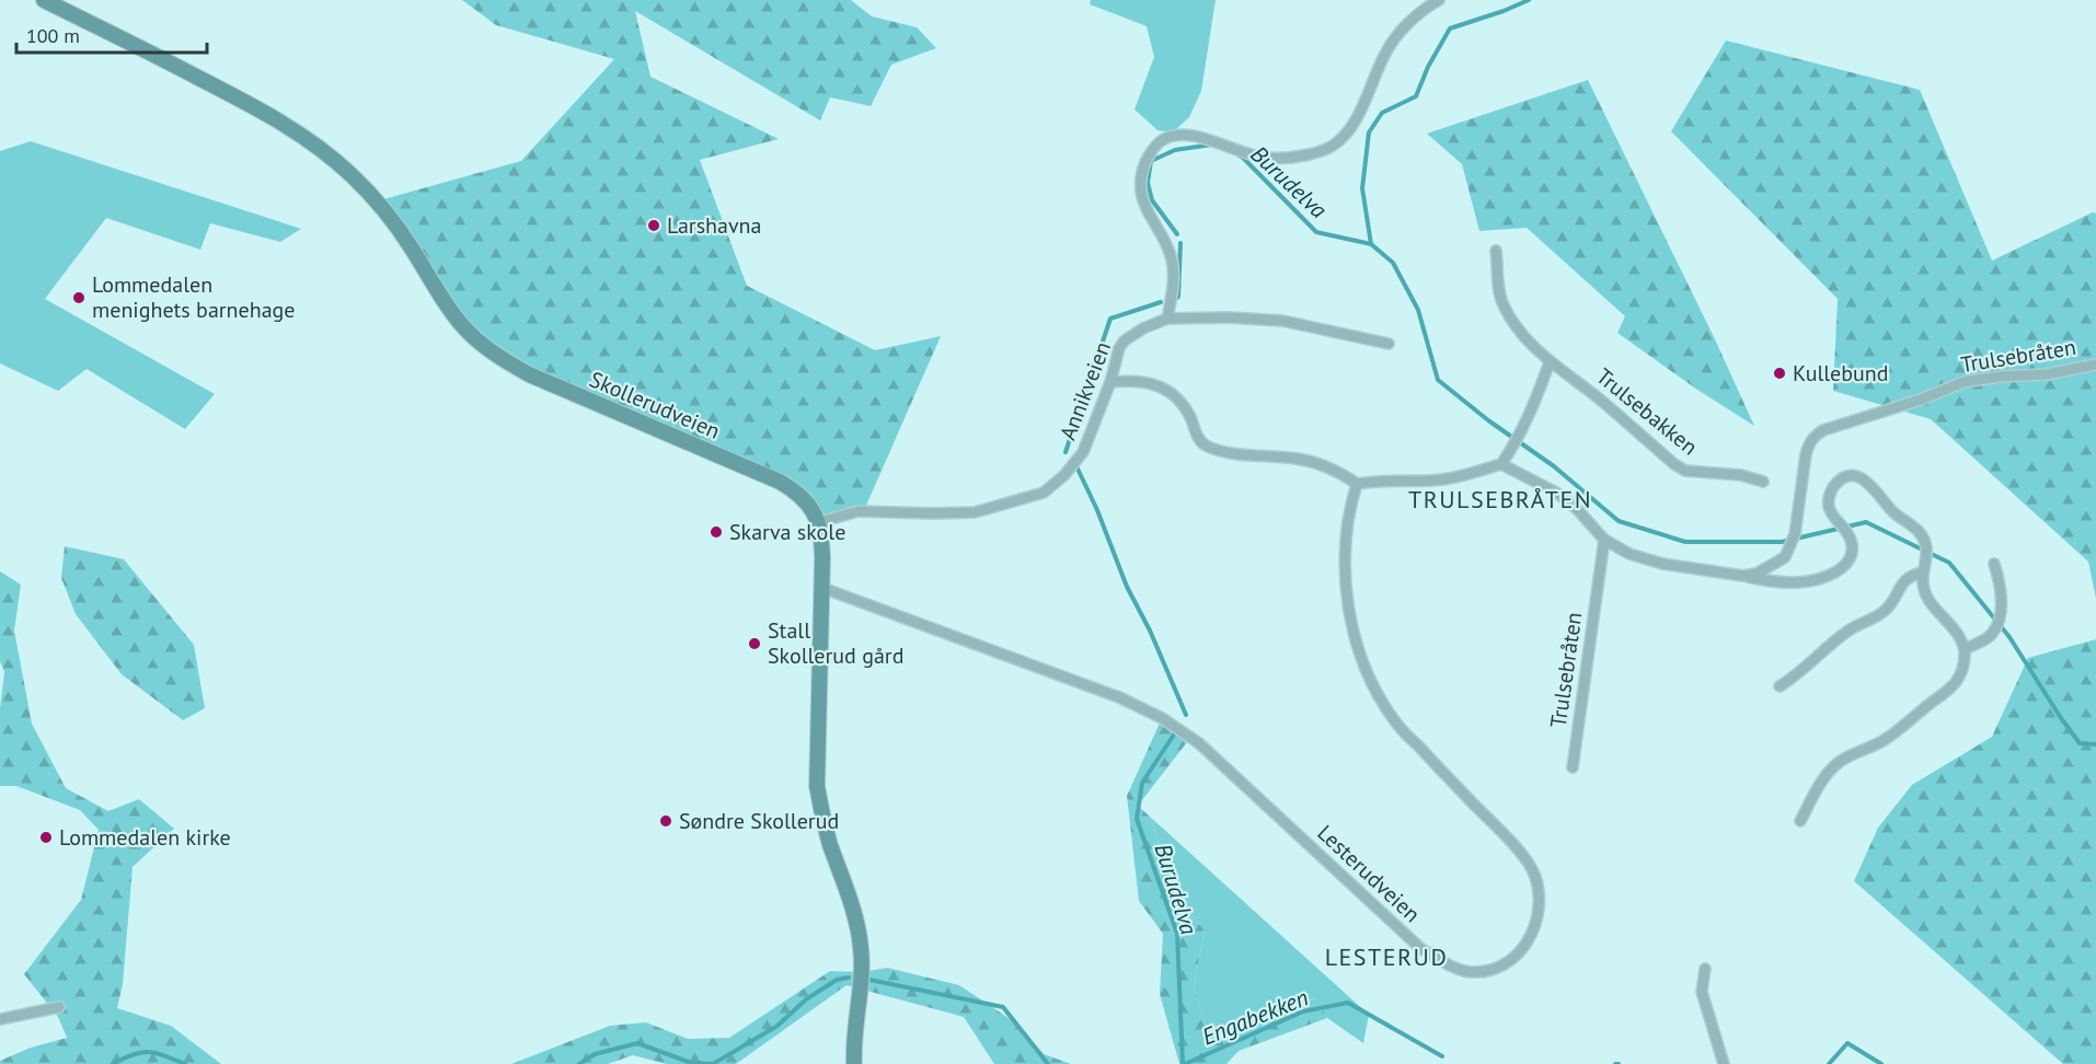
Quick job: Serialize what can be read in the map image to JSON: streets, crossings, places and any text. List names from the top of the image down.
{
  "streets": {
    "street": [
      "Trulsebråten",
      "Annikveien",
      "Skollerudveien",
      "Trulsebakken",
      "Lesterudveien"
    ]
  },
  "crossings": [
    ["Annikveien", "Skollerudveien"]
  ],
  "districts": ["TRULSEBRÅTEN", "LESTERUD"],
  "water": ["Burudelva", "Engabekken"],
  "places": [
    "Larshavna",
    "Lommedalen menighets barnehage",
    "Kullebund",
    "Skarva skole",
    "Stall Skollerud gård",
    "Søndre Skollerud",
    "Lommedalen kirke"
  ],
  "scale_bar": "100 m"
}
